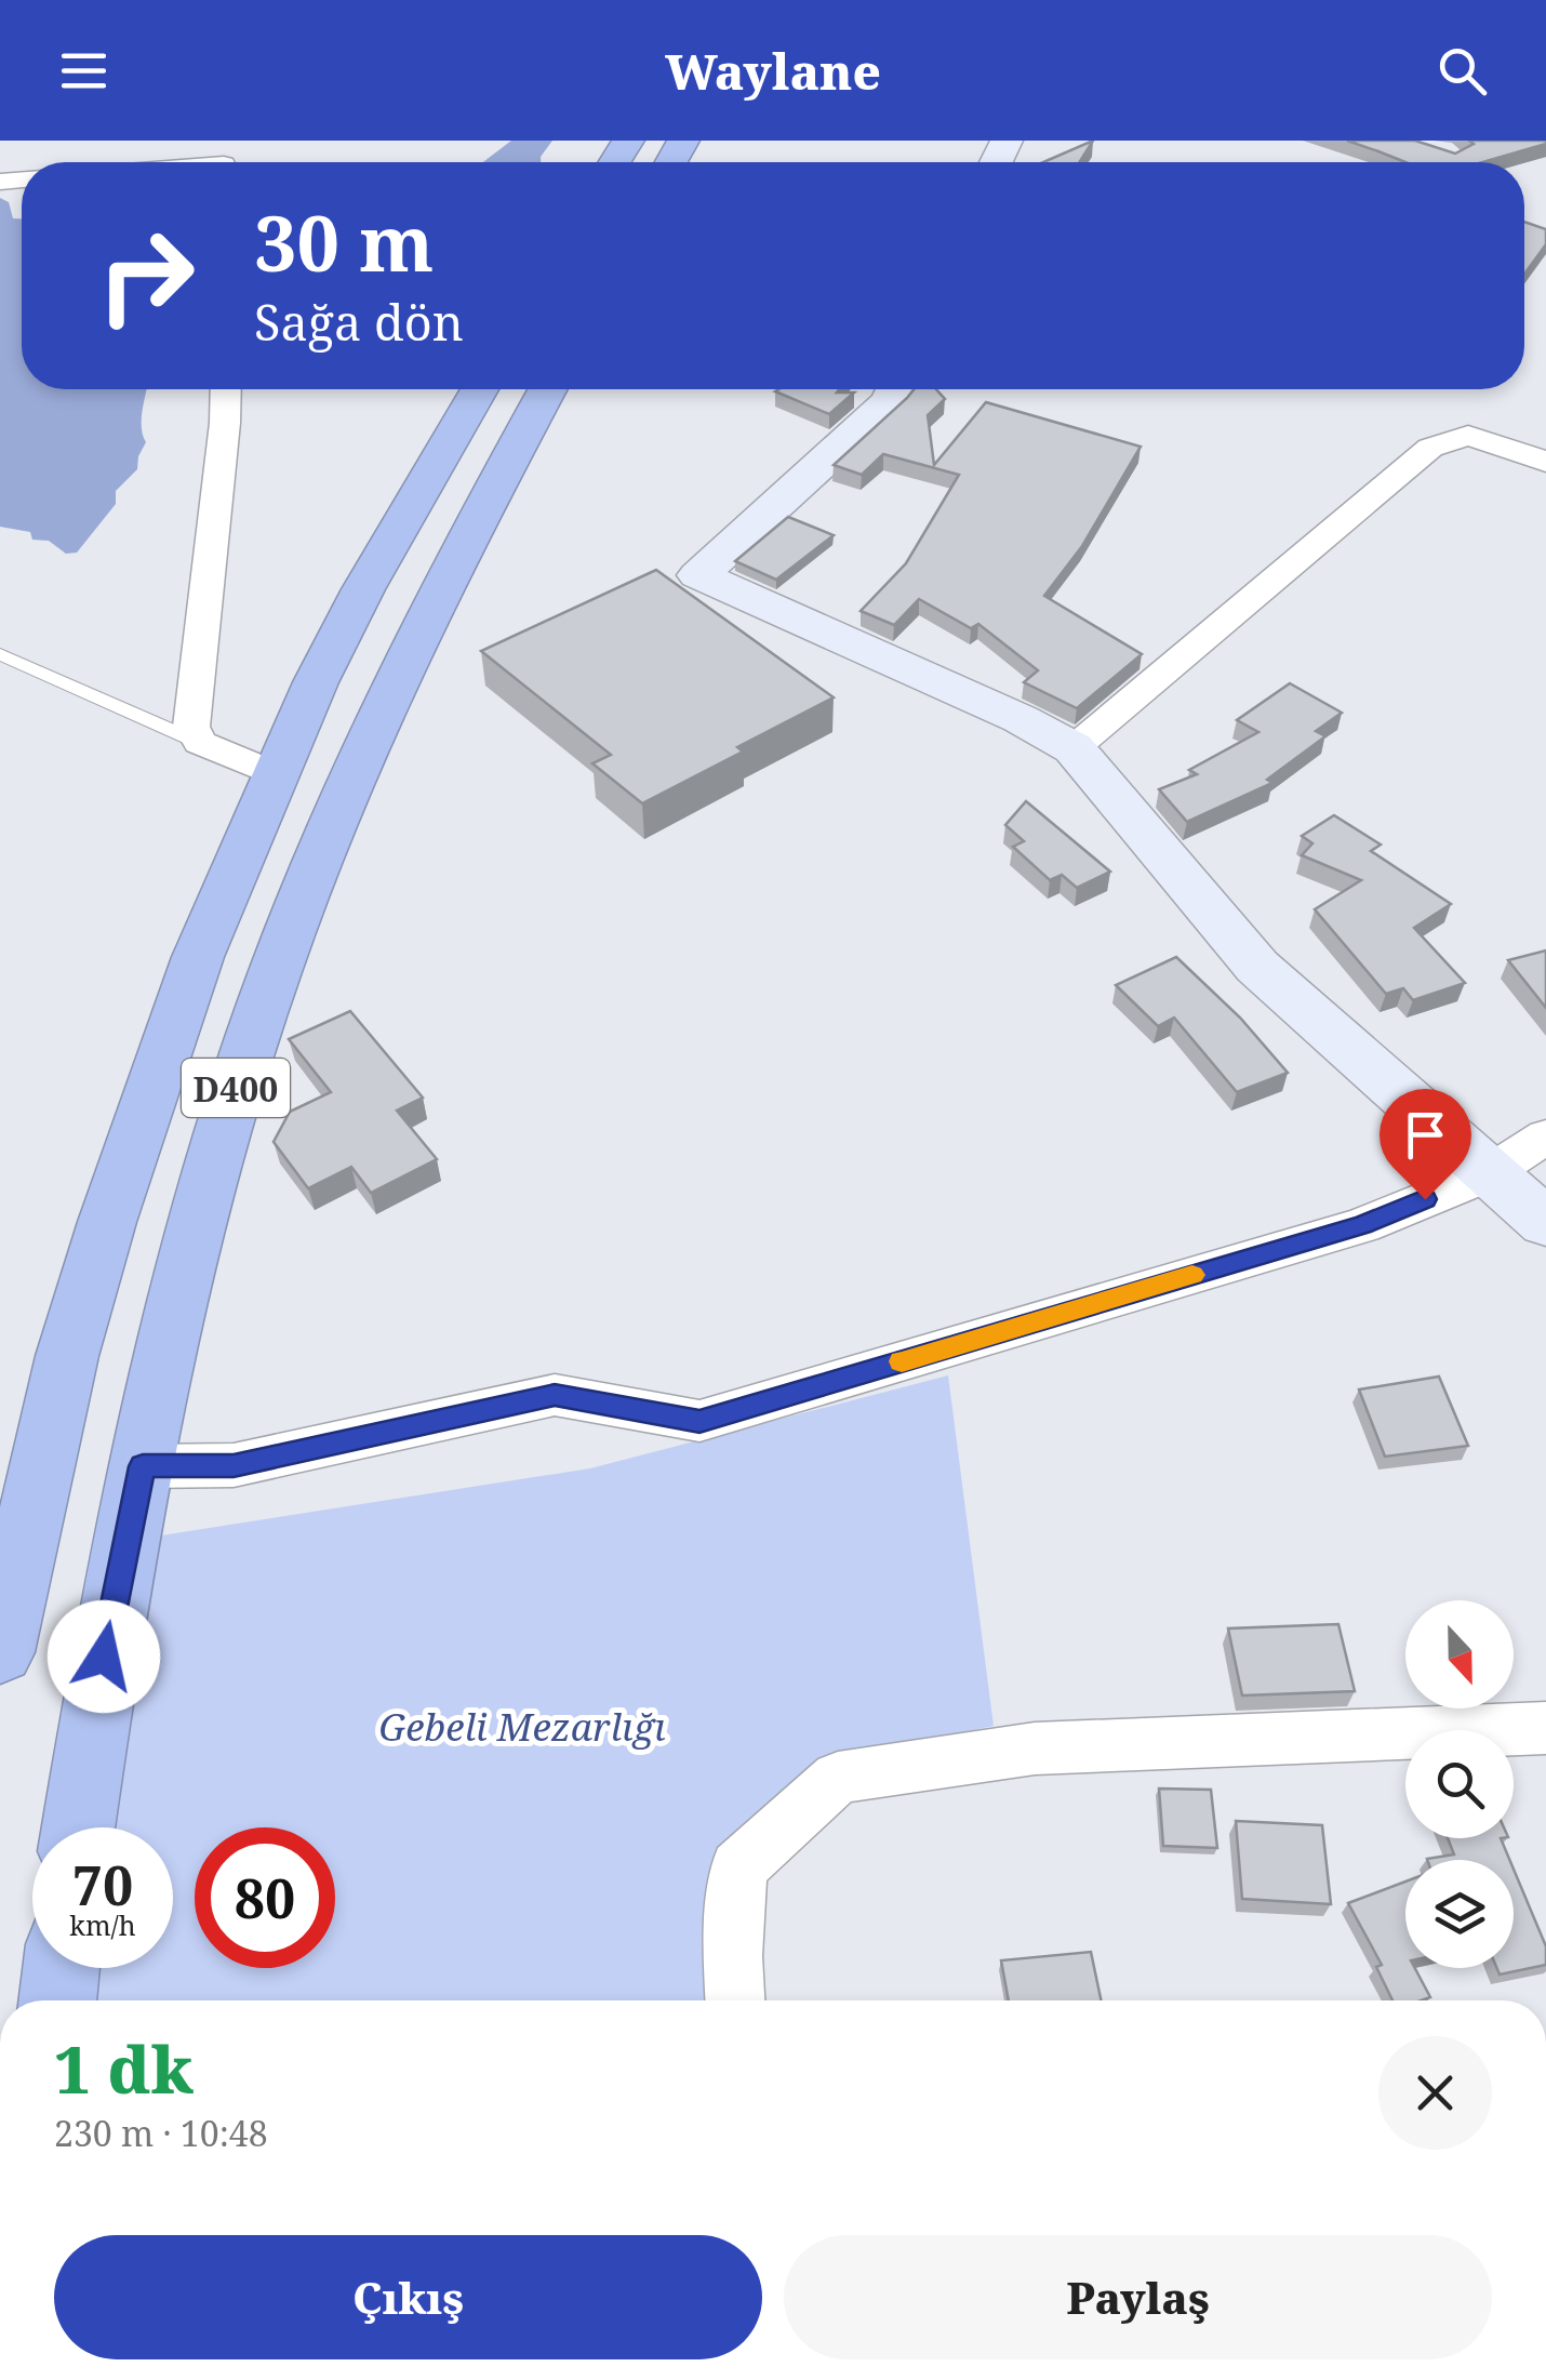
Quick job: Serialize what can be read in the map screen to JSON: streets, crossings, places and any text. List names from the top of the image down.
{
  "streets": {
    "highway": ["D400"]
  },
  "parks": ["Gebeli Mezarlığı"],
  "north": "bottom",
  "page": {
    "header": "Waylane",
    "turn": ["30 m", "Sağa dön"],
    "speed": "70 km/h",
    "limit": "80",
    "heading": ["1 dk", "230 m · 10:48"],
    "buttons": ["Çıkış", "Paylaş"]
  }
}
